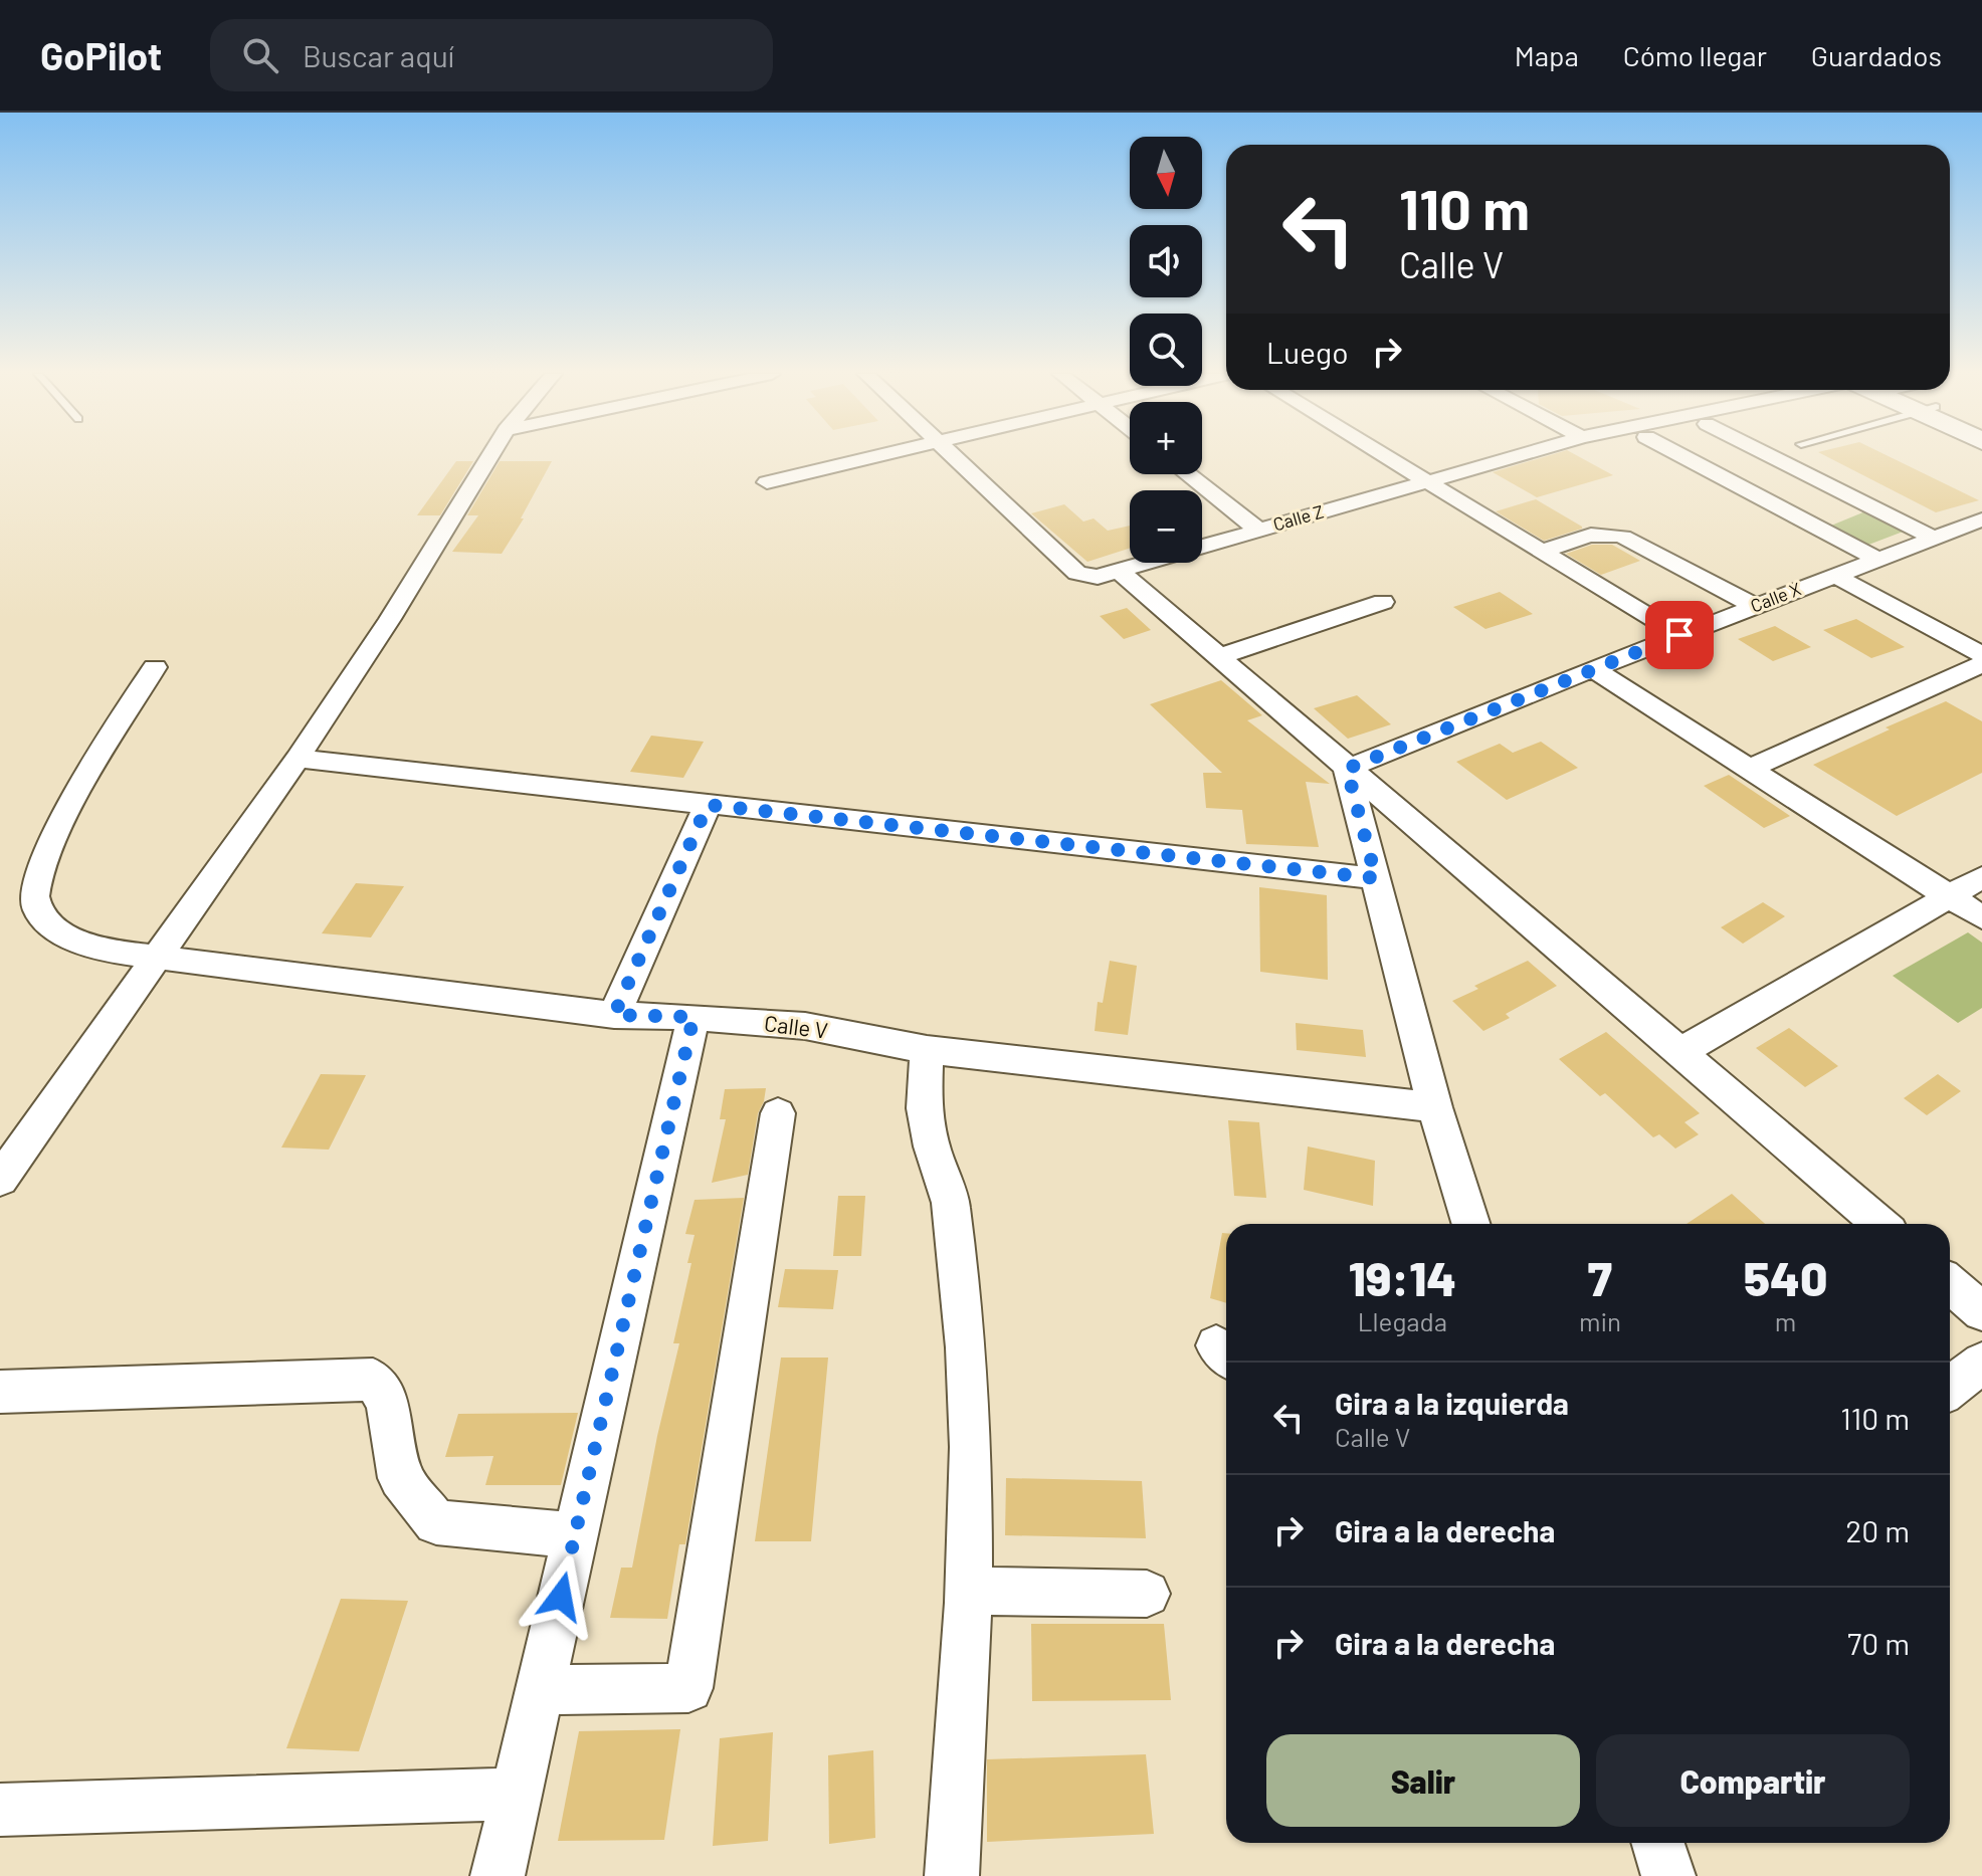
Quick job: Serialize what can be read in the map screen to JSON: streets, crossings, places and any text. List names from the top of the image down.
{
  "streets": {
    "street": ["Calle Z", "Calle X", "Calle V"]
  },
  "north": "bottom",
  "page": {
    "header": "GoPilot",
    "search": "Buscar aquí",
    "nav": ["Mapa", "Cómo llegar", "Guardados"],
    "map_buttons": ["+", "−"],
    "turn": ["110 m", "Calle V"],
    "then": "Luego",
    "eta": [
      "19:14",
      "Llegada",
      "7",
      "min",
      "540",
      "m"
    ],
    "list": [
      {
        "name": "Gira a la izquierda",
        "note": "Calle V",
        "value": "110 m"
      },
      {
        "name": "Gira a la derecha",
        "value": "20 m"
      },
      {
        "name": "Gira a la derecha",
        "value": "70 m"
      }
    ],
    "buttons": ["Salir", "Compartir"]
  }
}
